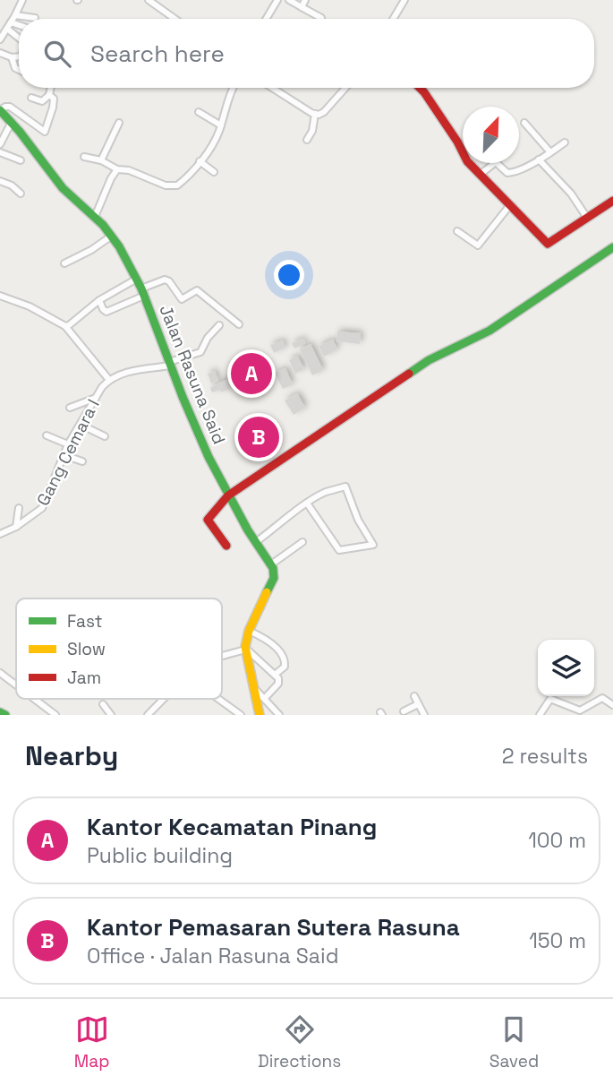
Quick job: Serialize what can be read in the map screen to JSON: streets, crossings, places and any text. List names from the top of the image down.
{
  "streets": {
    "main road": ["Jalan Rasuna Said"],
    "street": ["Gang Cemara I"]
  },
  "crossings": [
    ["Jalan Rasuna Said", "Gang Cemara I"]
  ],
  "legend": ["Fast", "Slow", "Jam"],
  "north": "top right",
  "page": {
    "search": "Search here",
    "pins": ["A", "B"],
    "heading": ["Nearby", "2 results"],
    "list": [
      {
        "mark": "A",
        "name": "Kantor Kecamatan Pinang",
        "note": "Public building",
        "value": "100 m"
      },
      {
        "mark": "B",
        "name": "Kantor Pemasaran Sutera Rasuna",
        "note": "Office · Jalan Rasuna Said",
        "value": "150 m"
      }
    ],
    "nav": ["Map", "Directions", "Saved"]
  }
}
